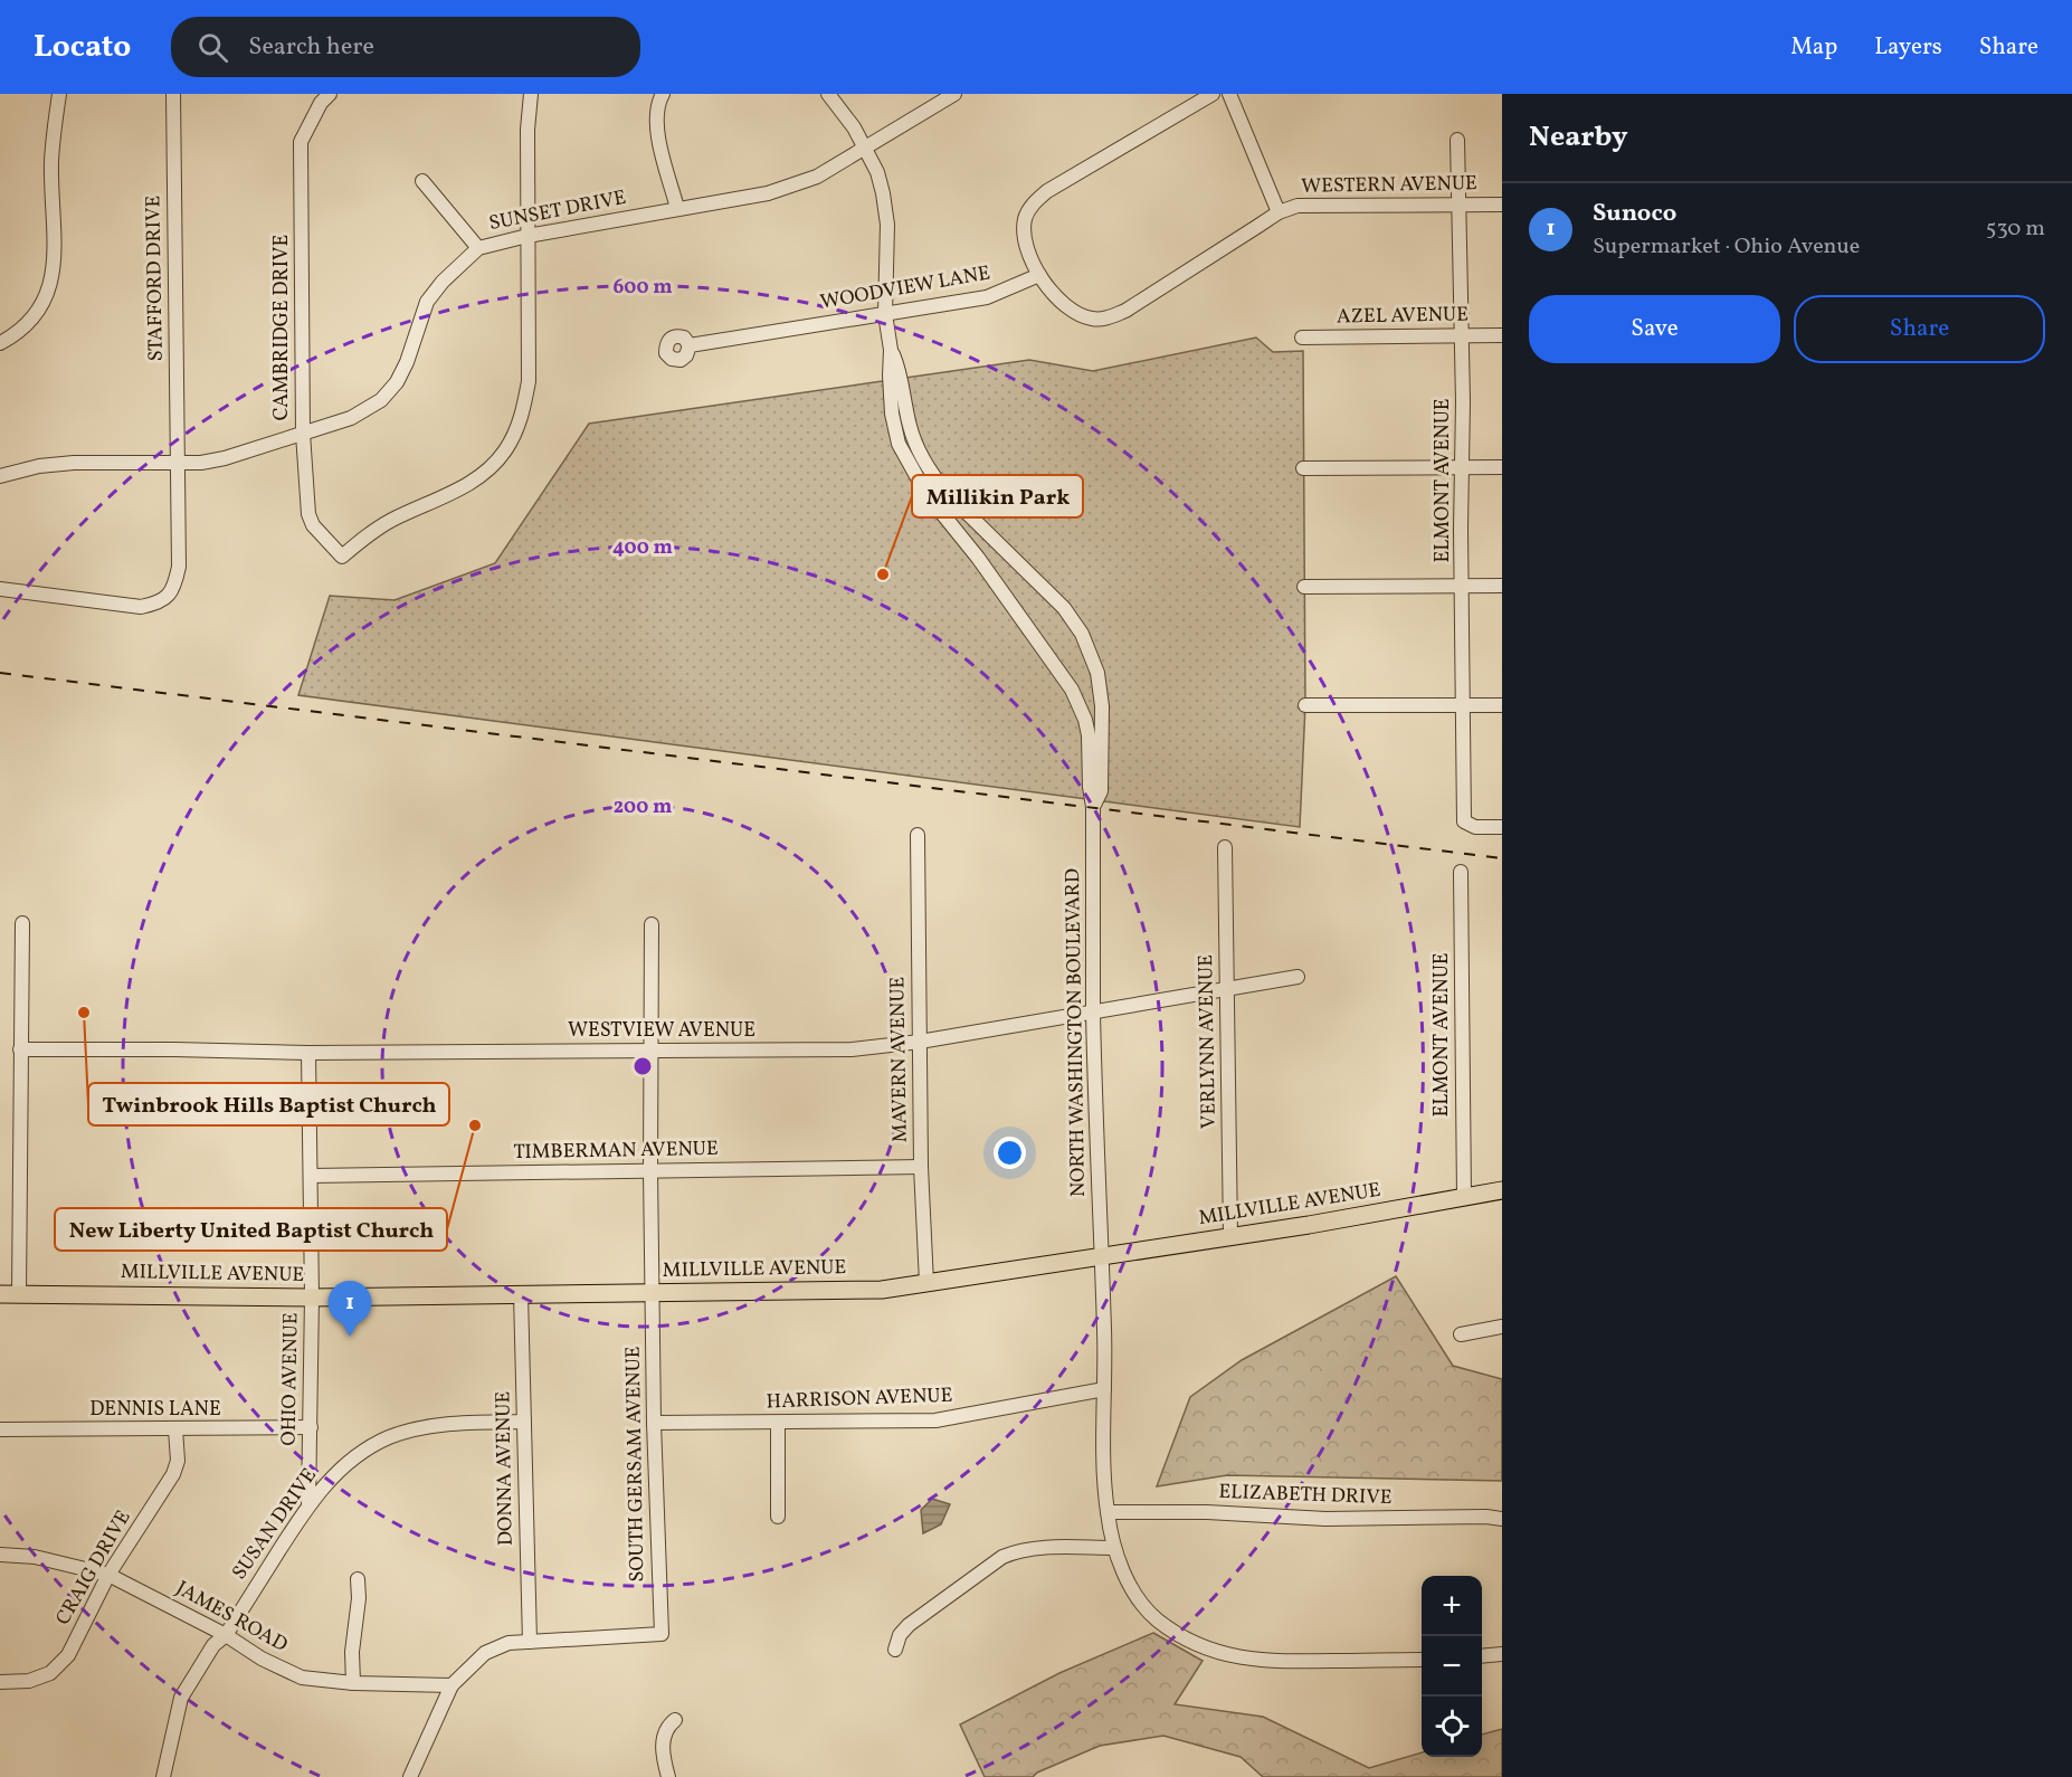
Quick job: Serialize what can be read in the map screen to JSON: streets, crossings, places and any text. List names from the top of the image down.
{
  "streets": {
    "main road": ["MILLVILLE AVENUE"],
    "street": [
      "WESTERN AVENUE",
      "SUNSET DRIVE",
      "STAFFORD DRIVE",
      "WOODVIEW LANE",
      "AZEL AVENUE",
      "CAMBRIDGE DRIVE",
      "ELMONT AVENUE",
      "WESTVIEW AVENUE",
      "NORTH WASHINGTON BOULEVARD",
      "VERLYNN AVENUE",
      "MAVERN AVENUE",
      "TIMBERMAN AVENUE",
      "OHIO AVENUE",
      "HARRISON AVENUE",
      "DENNIS LANE",
      "SOUTH GERSAM AVENUE",
      "DONNA AVENUE",
      "ELIZABETH DRIVE",
      "SUSAN DRIVE",
      "CRAIG DRIVE",
      "JAMES ROAD"
    ]
  },
  "crossings": [
    ["WESTERN AVENUE", "ELMONT AVENUE"],
    ["SUNSET DRIVE", "STAFFORD DRIVE"],
    ["SUNSET DRIVE", "CAMBRIDGE DRIVE"],
    ["SUNSET DRIVE", "NORTH WASHINGTON BOULEVARD"],
    ["WOODVIEW LANE", "NORTH WASHINGTON BOULEVARD"],
    ["AZEL AVENUE", "ELMONT AVENUE"],
    ["ELMONT AVENUE", "MILLVILLE AVENUE"],
    ["WESTVIEW AVENUE", "NORTH WASHINGTON BOULEVARD"],
    ["WESTVIEW AVENUE", "VERLYNN AVENUE"],
    ["WESTVIEW AVENUE", "MAVERN AVENUE"],
    ["WESTVIEW AVENUE", "OHIO AVENUE"],
    ["WESTVIEW AVENUE", "SOUTH GERSAM AVENUE"],
    ["NORTH WASHINGTON BOULEVARD", "MILLVILLE AVENUE"],
    ["NORTH WASHINGTON BOULEVARD", "HARRISON AVENUE"],
    ["NORTH WASHINGTON BOULEVARD", "ELIZABETH DRIVE"],
    ["VERLYNN AVENUE", "MILLVILLE AVENUE"],
    ["MAVERN AVENUE", "TIMBERMAN AVENUE"],
    ["MAVERN AVENUE", "MILLVILLE AVENUE"],
    ["TIMBERMAN AVENUE", "OHIO AVENUE"],
    ["TIMBERMAN AVENUE", "SOUTH GERSAM AVENUE"],
    ["MILLVILLE AVENUE", "OHIO AVENUE"],
    ["MILLVILLE AVENUE", "SOUTH GERSAM AVENUE"],
    ["MILLVILLE AVENUE", "DONNA AVENUE"],
    ["OHIO AVENUE", "DENNIS LANE"],
    ["OHIO AVENUE", "SUSAN DRIVE"],
    ["HARRISON AVENUE", "SOUTH GERSAM AVENUE"],
    ["DENNIS LANE", "CRAIG DRIVE"],
    ["SOUTH GERSAM AVENUE", "DONNA AVENUE"],
    ["DONNA AVENUE", "SUSAN DRIVE"],
    ["SUSAN DRIVE", "JAMES ROAD"],
    ["CRAIG DRIVE", "JAMES ROAD"]
  ],
  "places": ["Millikin Park", "Twinbrook Hills Baptist Church", "New Liberty United Baptist Church"],
  "page": {
    "header": "Locato",
    "search": "Search here",
    "nav": ["Map", "Layers", "Share"],
    "heading": "Nearby",
    "list": [
      {
        "mark": "1",
        "name": "Sunoco",
        "note": "Supermarket · Ohio Avenue",
        "value": "530 m"
      }
    ],
    "buttons": ["Save", "Share"],
    "pins": "1",
    "map_buttons": ["+", "−"]
  },
  "rings": ["600 m", "400 m", "200 m"]
}
